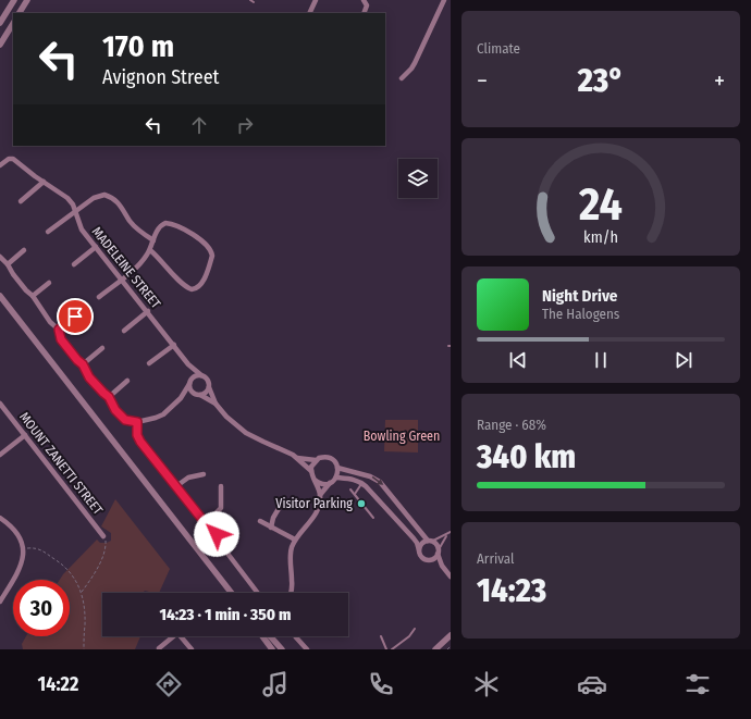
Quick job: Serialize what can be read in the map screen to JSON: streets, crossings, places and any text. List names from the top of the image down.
{
  "streets": {
    "street": ["MADELEINE STREET", "MOUNT ZANETTI STREET"]
  },
  "parks": ["Bowling Green"],
  "places": ["Visitor Parking"],
  "page": {
    "tile": [
      "Climate",
      ["Range · 68%", "340 km"],
      ["Arrival", "14:23"]
    ],
    "turn": ["170 m", "Avignon Street"],
    "heat": ["−", "23°", "+"],
    "song": ["Night Drive", "The Halogens"],
    "limit": "30",
    "trip": "14:23 · 1 min · 350 m",
    "tabs": "14:22",
    "gauge": ["24", "km/h"]
  }
}
